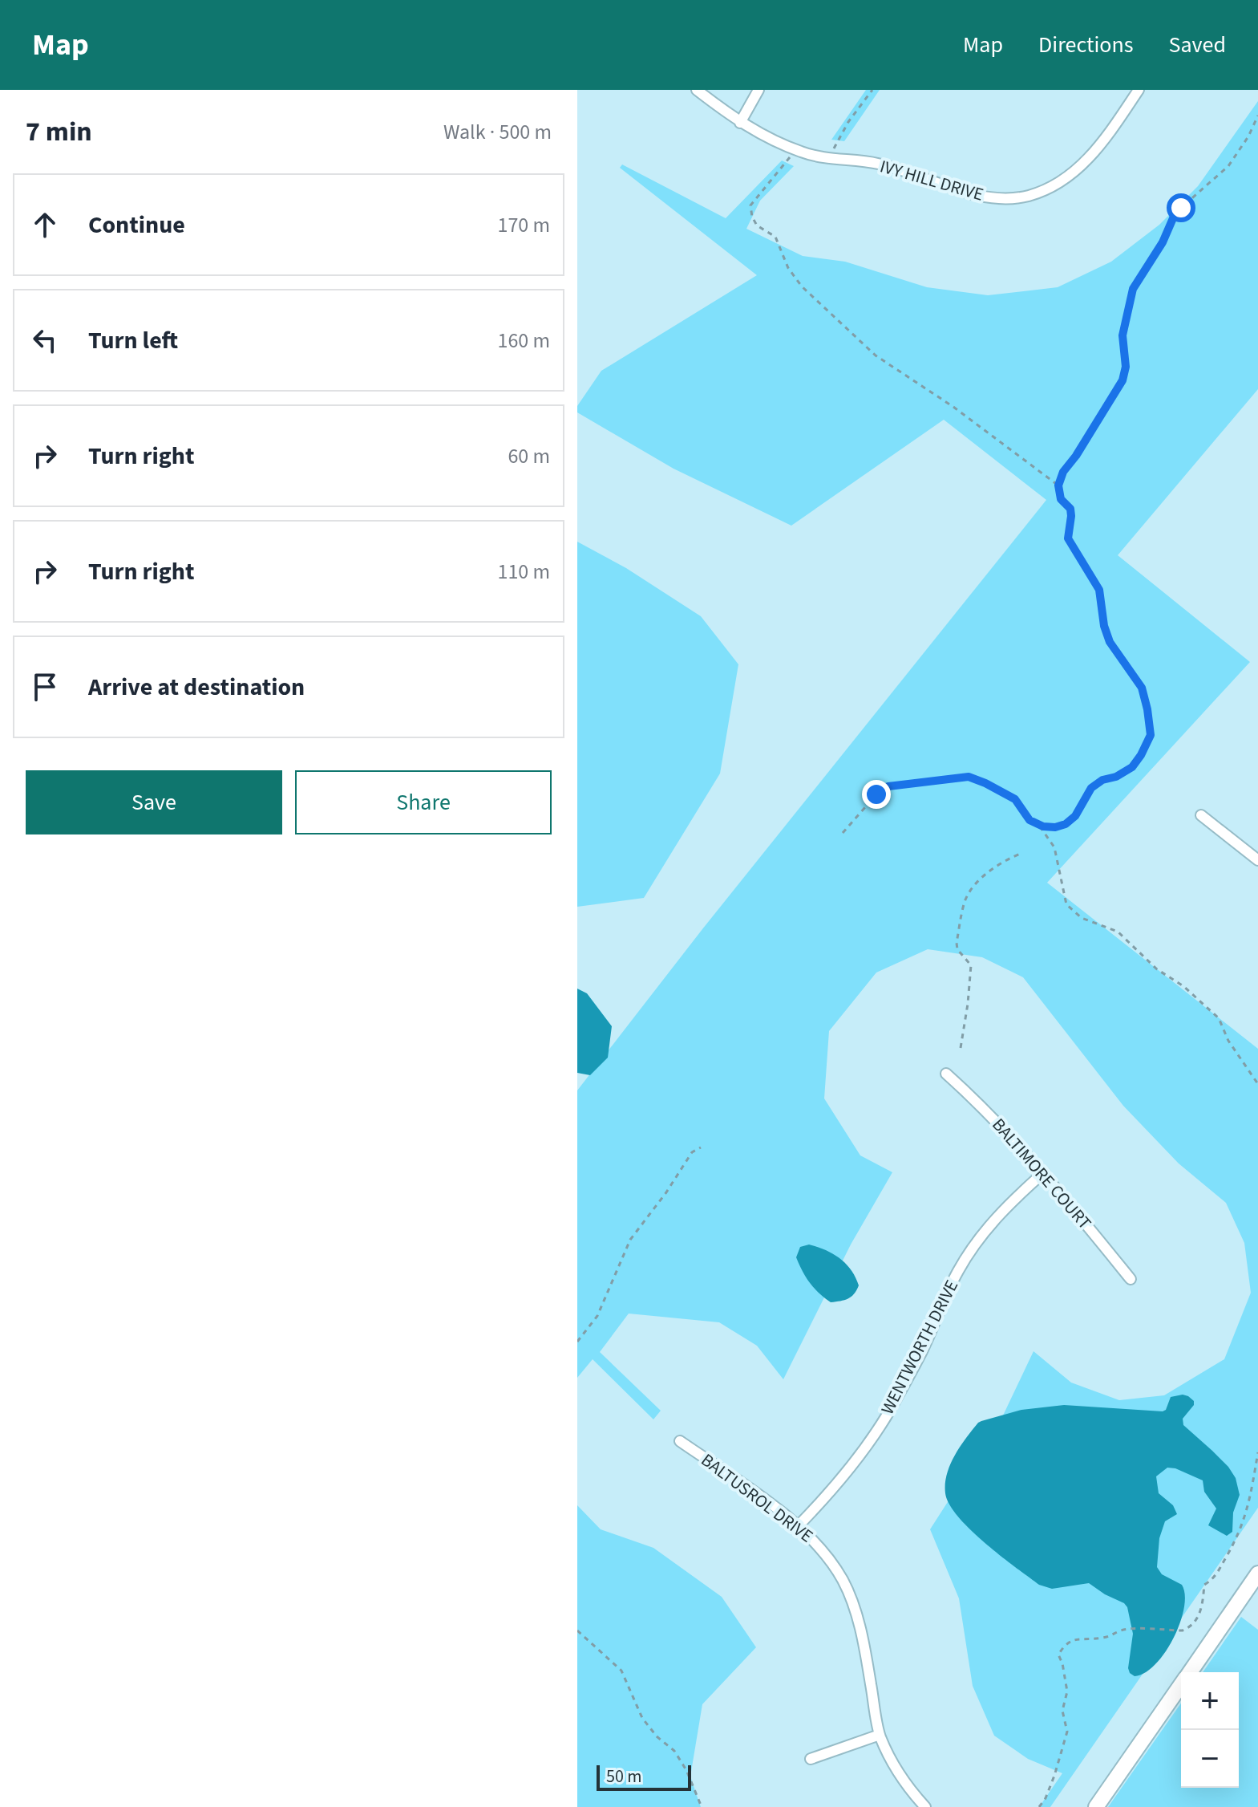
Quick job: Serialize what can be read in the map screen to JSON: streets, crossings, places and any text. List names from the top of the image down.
{
  "streets": {
    "street": [
      "IVY HILL DRIVE",
      "BALTIMORE COURT",
      "WENTWORTH DRIVE",
      "BALTUSROL DRIVE"
    ]
  },
  "crossings": [
    ["BALTIMORE COURT", "WENTWORTH DRIVE"],
    ["WENTWORTH DRIVE", "BALTUSROL DRIVE"]
  ],
  "scale_bar": "50 m",
  "page": {
    "header": "Map",
    "nav": ["Map", "Directions", "Saved"],
    "heading": ["7 min", "Walk · 500 m"],
    "list": [
      ["Continue", "170 m"],
      ["Turn left", "160 m"],
      ["Turn right", "60 m"],
      ["Turn right", "110 m"],
      "Arrive at destination"
    ],
    "buttons": ["Save", "Share"],
    "map_buttons": ["+", "−"],
    "scale": "50 m"
  }
}
